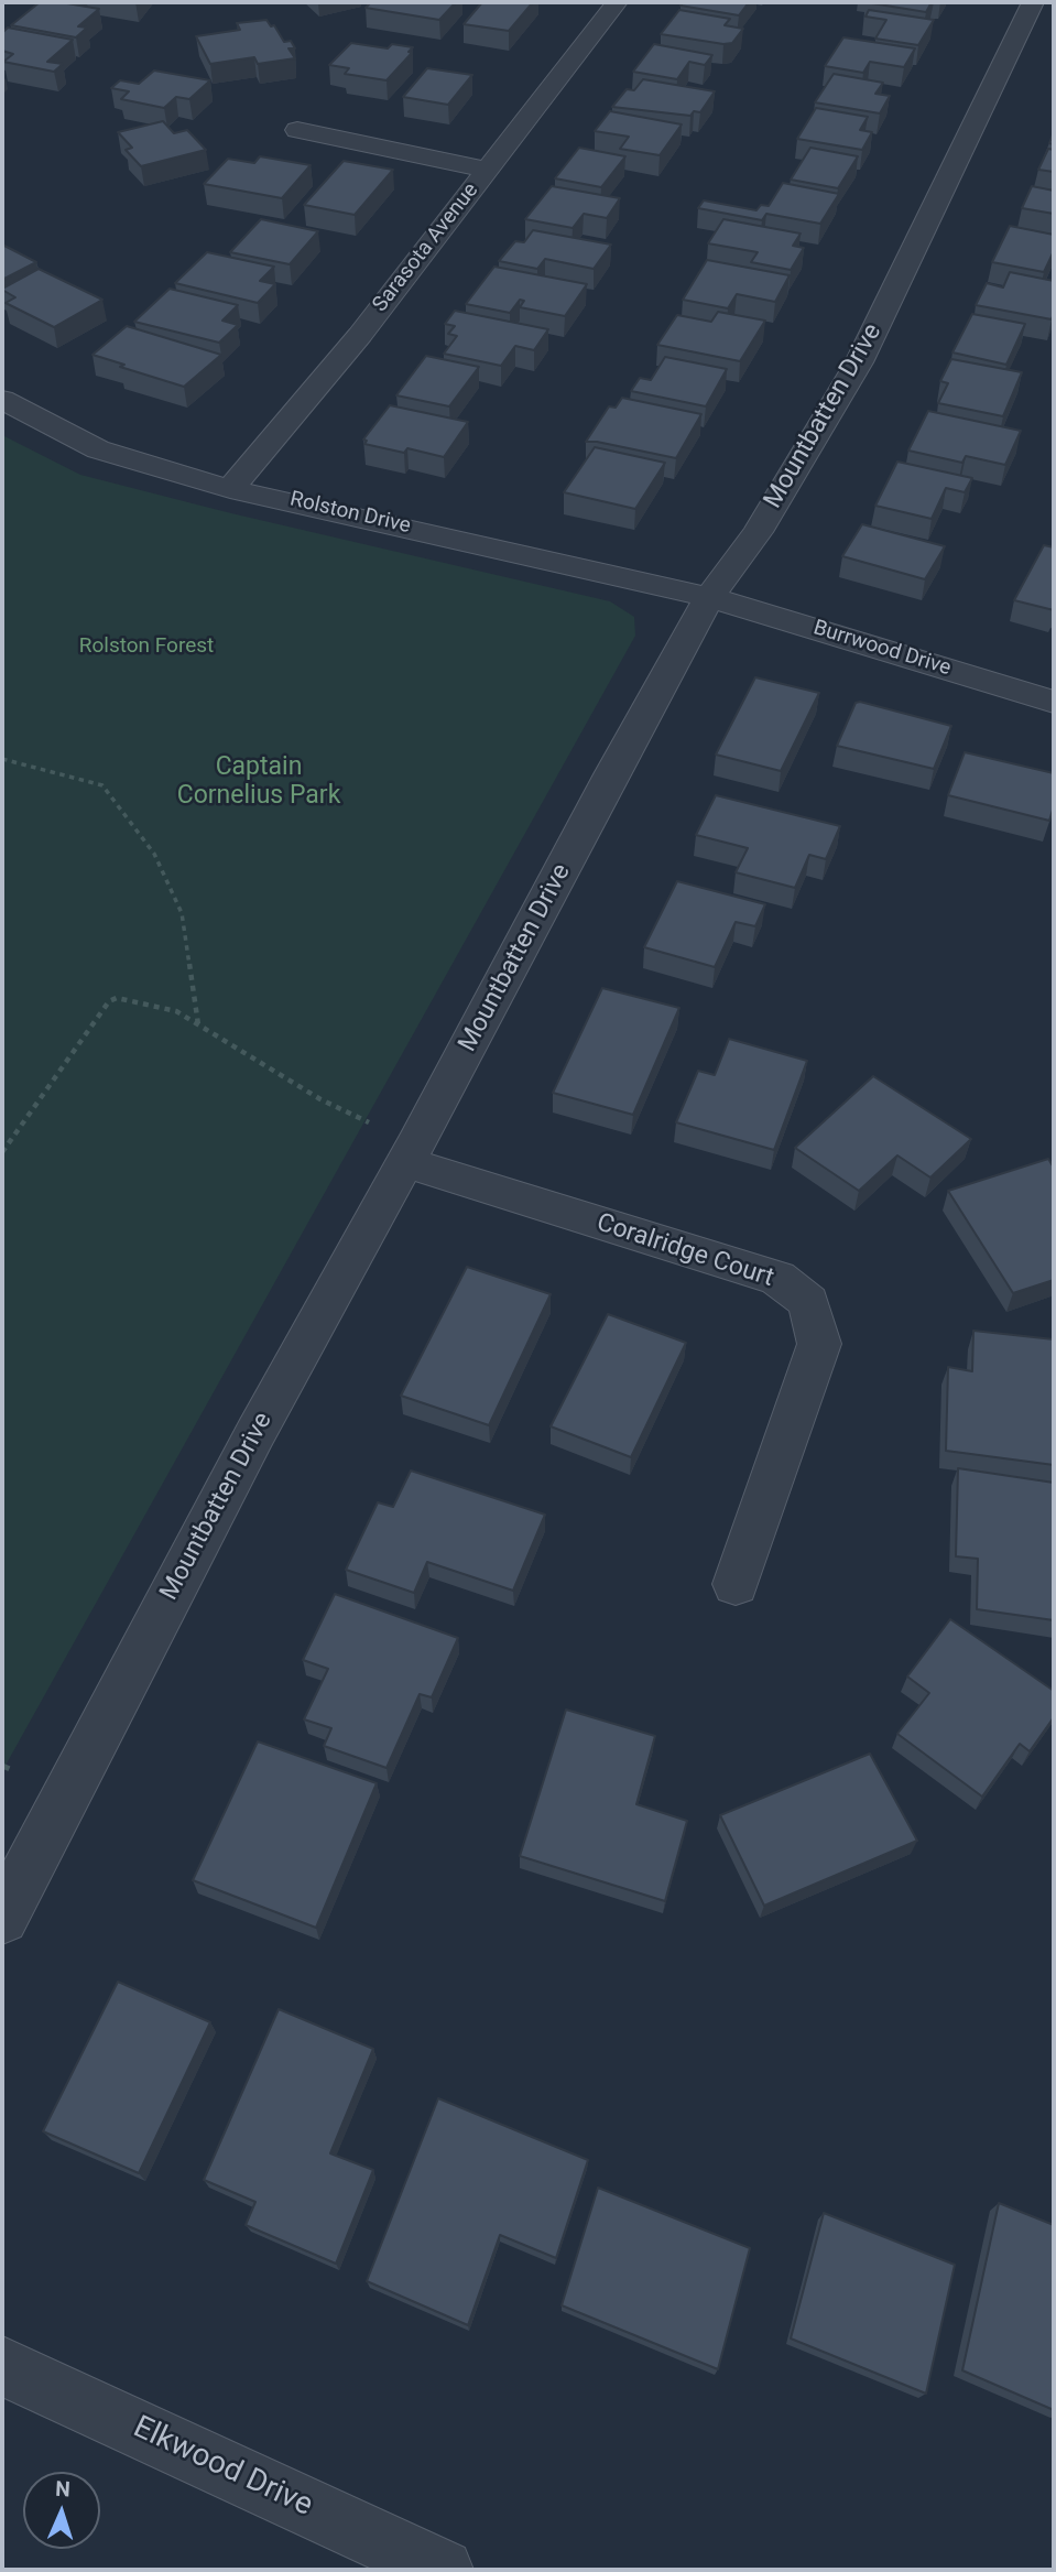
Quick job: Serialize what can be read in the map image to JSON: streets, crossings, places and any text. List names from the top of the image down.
{
  "streets": {
    "street": [
      "Sarasota Avenue",
      "Mountbatten Drive",
      "Rolston Drive",
      "Burrwood Drive",
      "Coralridge Court",
      "Elkwood Drive"
    ]
  },
  "crossings": [
    ["Sarasota Avenue", "Rolston Drive"],
    ["Mountbatten Drive", "Rolston Drive"],
    ["Mountbatten Drive", "Burrwood Drive"],
    ["Mountbatten Drive", "Coralridge Court"],
    ["Rolston Drive", "Burrwood Drive"]
  ],
  "parks": ["Rolston Forest", "Captain Cornelius Park"],
  "north": "top"
}
